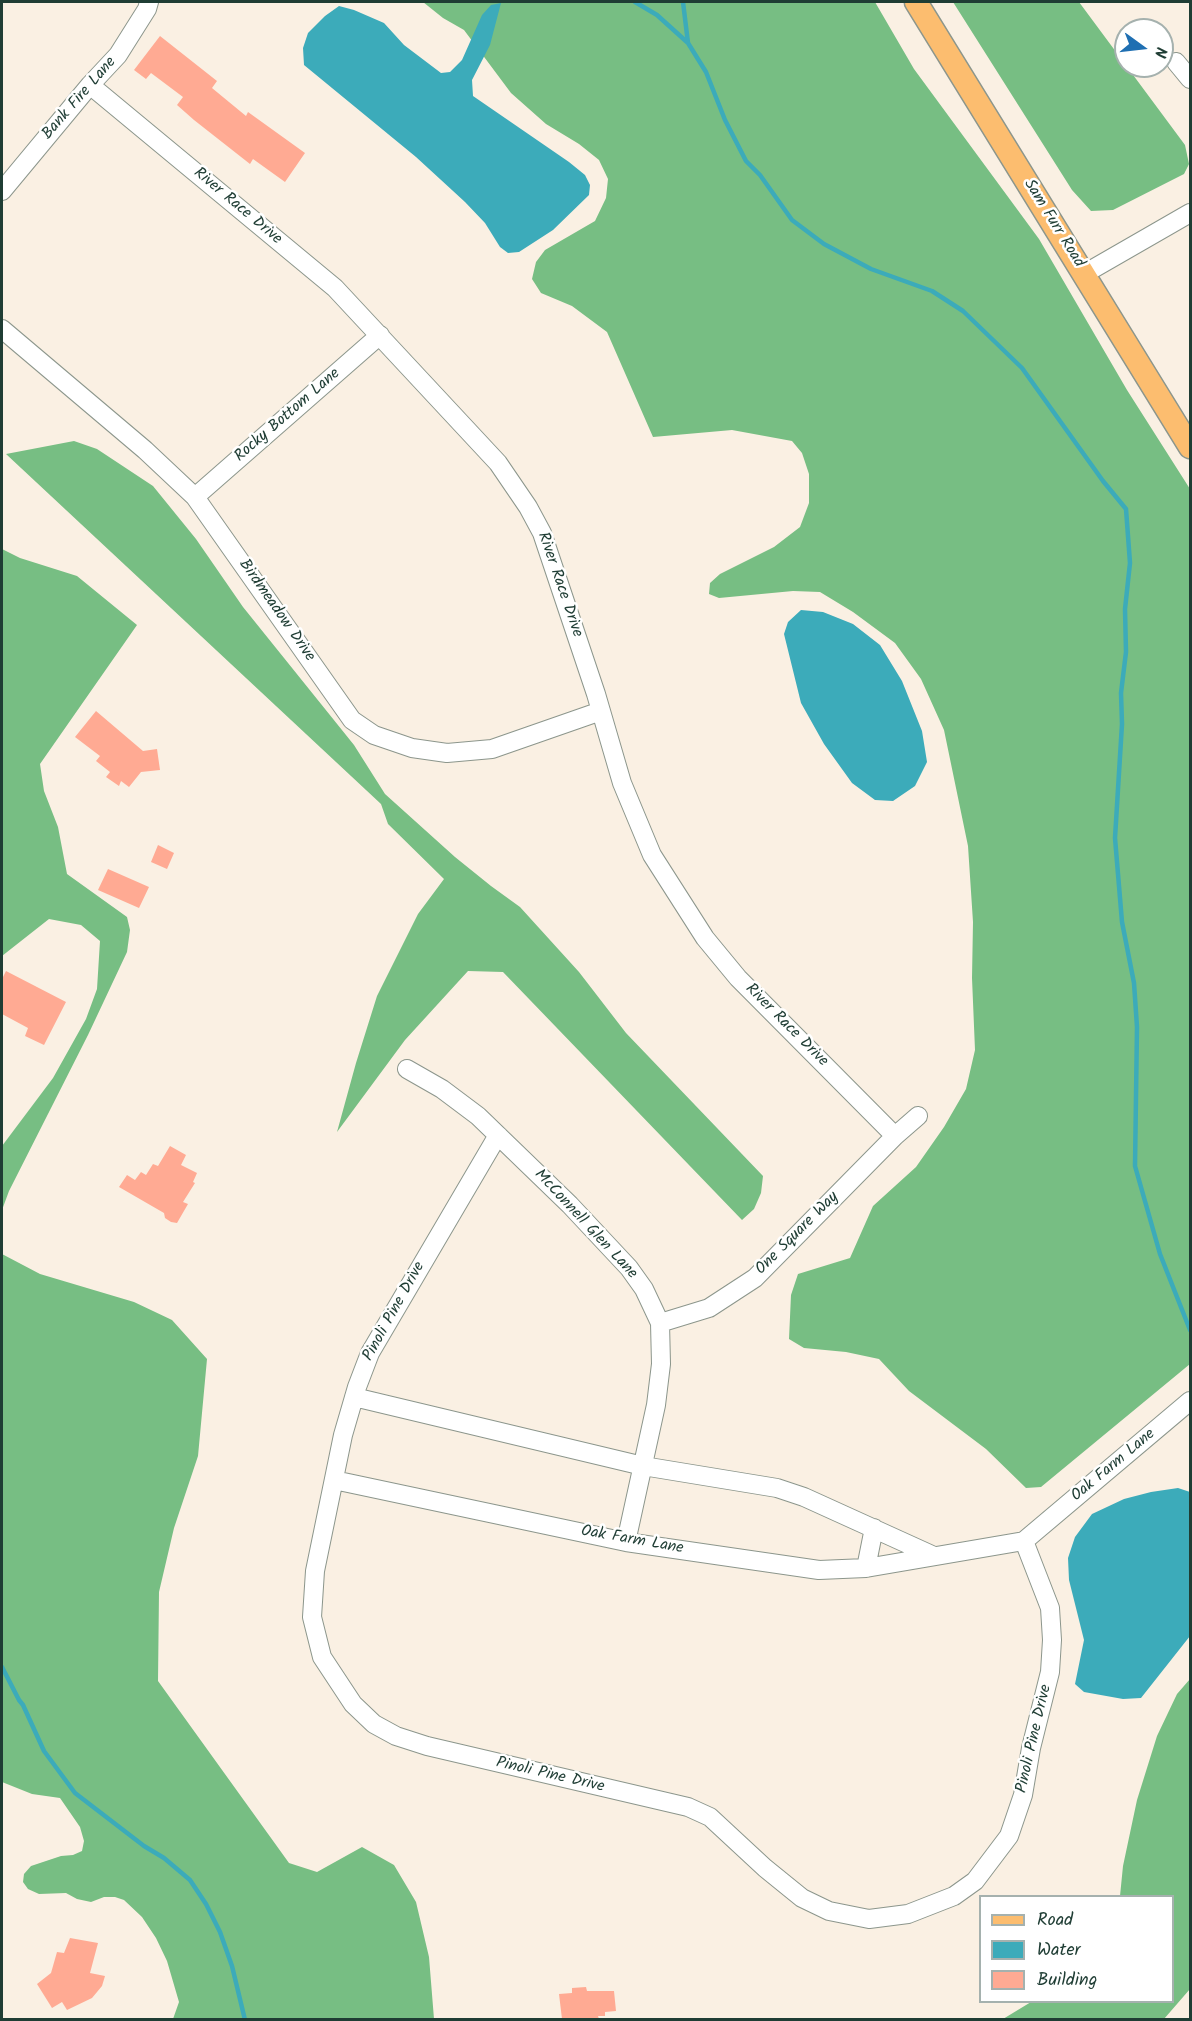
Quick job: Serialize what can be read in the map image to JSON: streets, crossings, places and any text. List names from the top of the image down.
{
  "streets": {
    "main road": ["Sam Furr Road"],
    "street": [
      "Bank Fire Lane",
      "River Race Drive",
      "Rocky Bottom Lane",
      "Birdmeadow Drive",
      "McConnell Glen Lane",
      "One Square Way",
      "Pinoli Pine Drive",
      "Oak Farm Lane"
    ]
  },
  "crossings": [
    ["Bank Fire Lane", "River Race Drive"],
    ["River Race Drive", "Rocky Bottom Lane"],
    ["River Race Drive", "Birdmeadow Drive"],
    ["River Race Drive", "One Square Way"],
    ["Rocky Bottom Lane", "Birdmeadow Drive"],
    ["McConnell Glen Lane", "One Square Way"],
    ["McConnell Glen Lane", "Pinoli Pine Drive"],
    ["McConnell Glen Lane", "Oak Farm Lane"],
    ["Pinoli Pine Drive", "Oak Farm Lane"]
  ],
  "legend": ["Road", "Water", "Building"],
  "north": "right"
}
